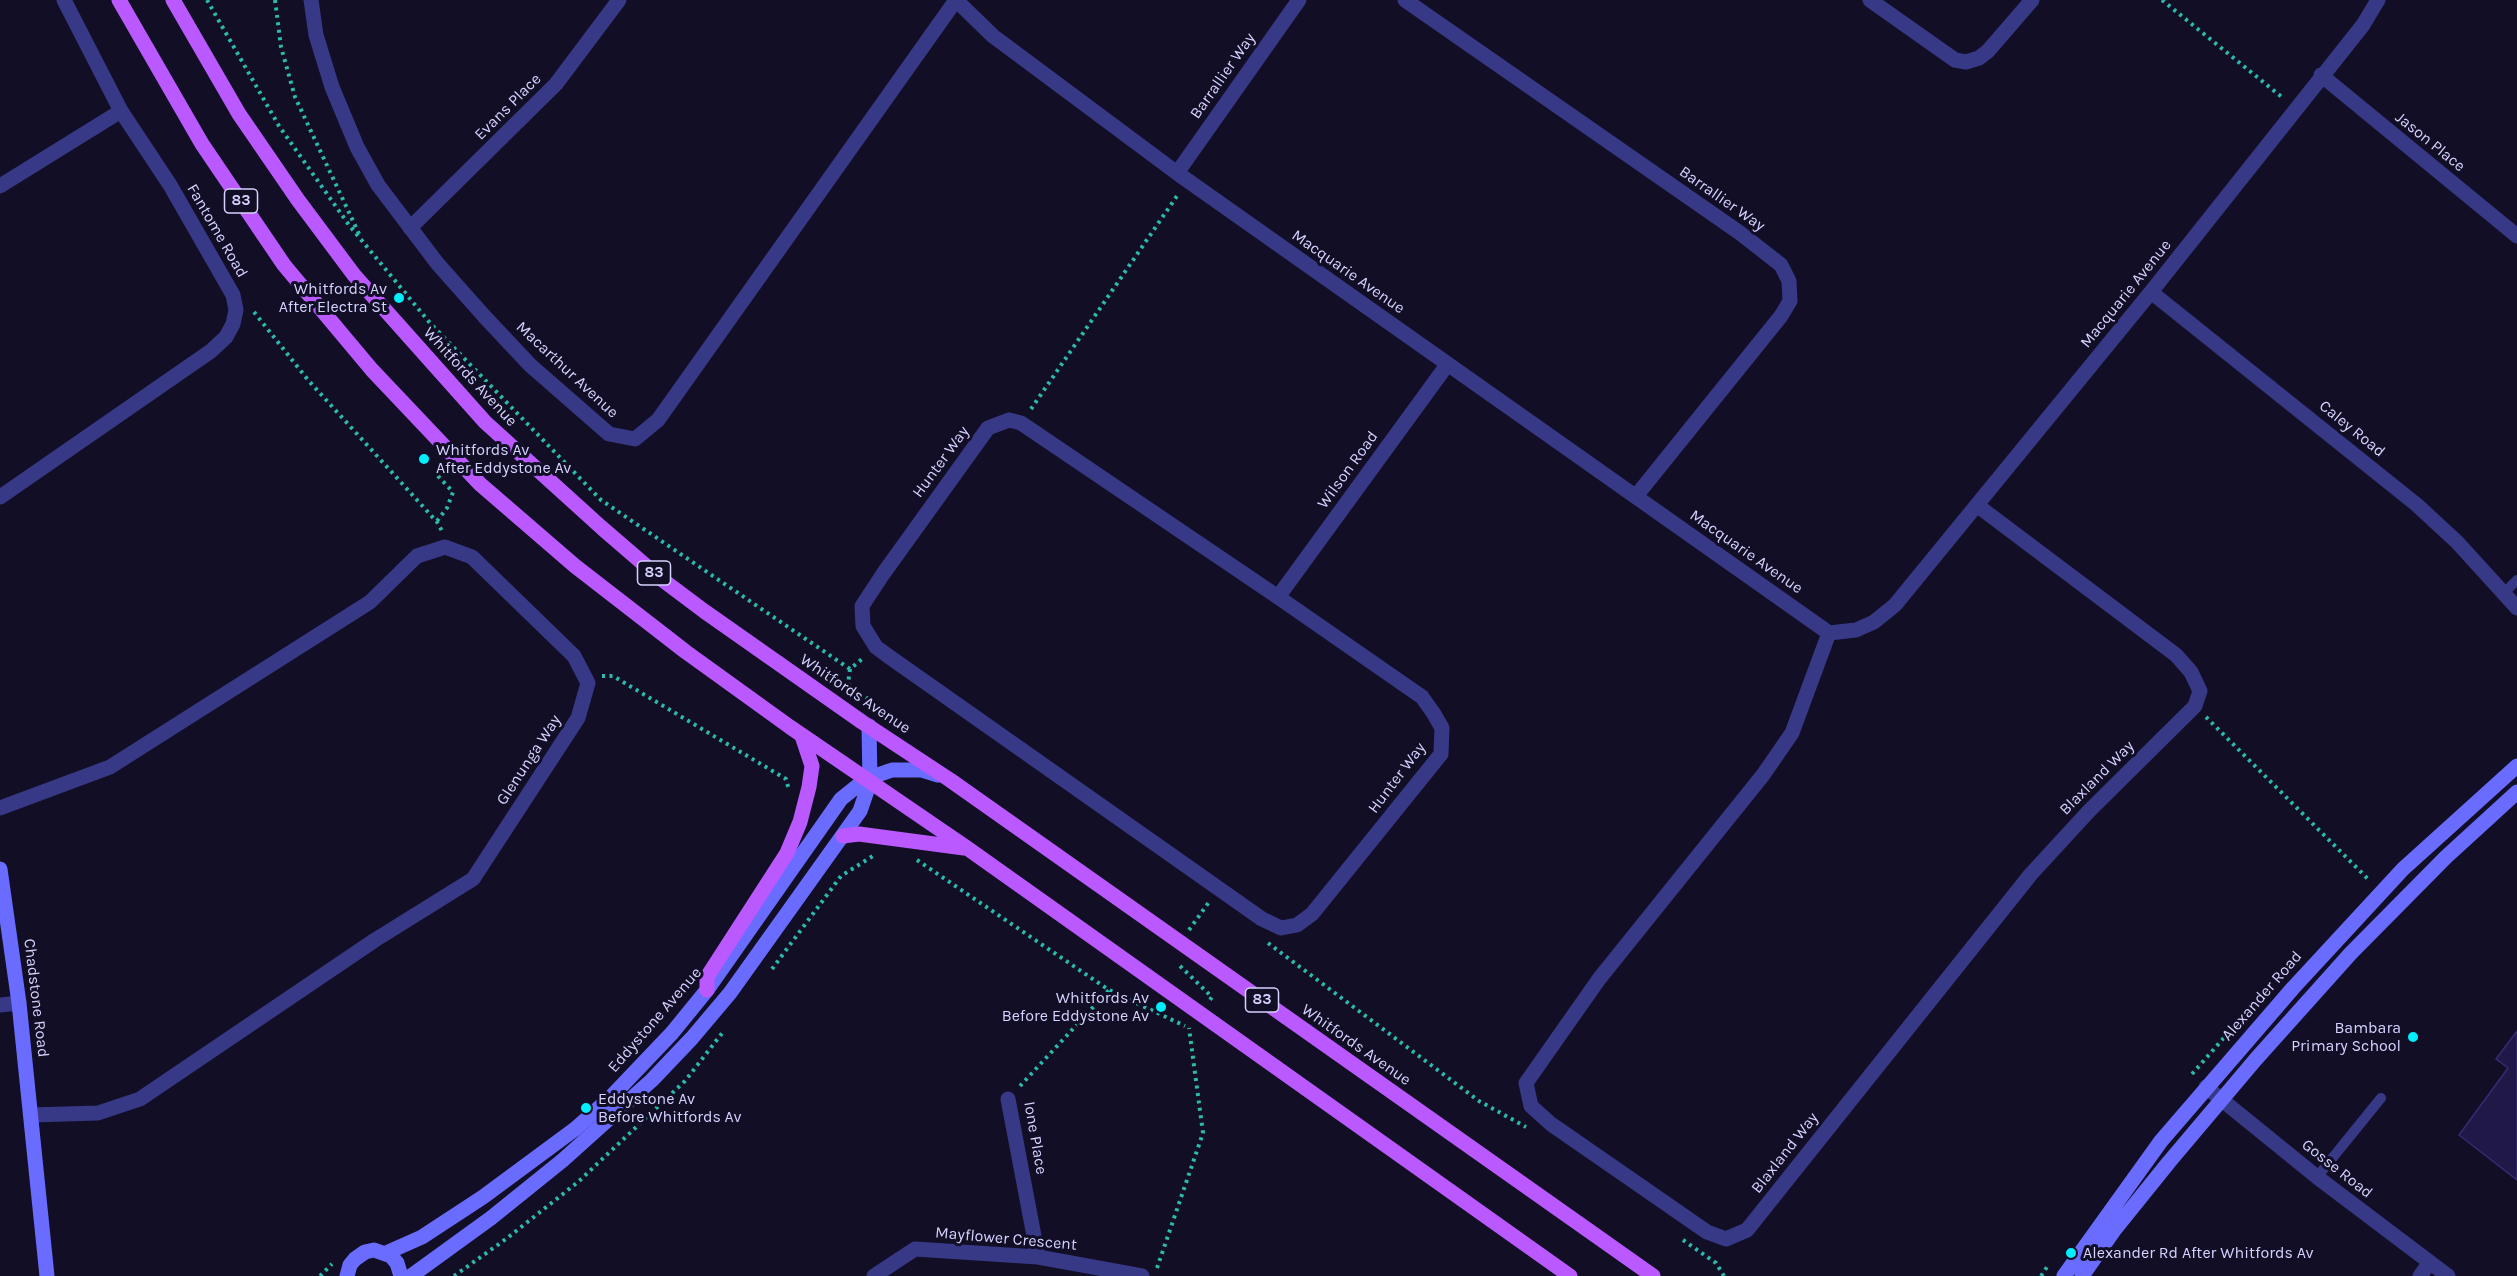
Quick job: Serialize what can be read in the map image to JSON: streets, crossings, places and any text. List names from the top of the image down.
{
  "streets": {
    "main road": ["83", "Whitfords Avenue"],
    "street": [
      "Barrallier Way",
      "Evans Place",
      "Jason Place",
      "Fantome Road",
      "Macquarie Avenue",
      "Macarthur Avenue",
      "Caley Road",
      "Hunter Way",
      "Wilson Road",
      "Glenunga Way",
      "Blaxland Way",
      "Alexander Road",
      "Chadstone Road",
      "Eddystone Avenue",
      "Ione Place",
      "Gosse Road",
      "Mayflower Crescent"
    ]
  },
  "crossings": [
    ["Barrallier Way", "Macquarie Avenue"],
    ["Evans Place", "Macarthur Avenue"],
    ["Jason Place", "Macquarie Avenue"],
    ["83", "Eddystone Avenue"],
    ["Macquarie Avenue", "Macarthur Avenue"],
    ["Macquarie Avenue", "Caley Road"],
    ["Macquarie Avenue", "Wilson Road"],
    ["Macquarie Avenue", "Blaxland Way"],
    ["Whitfords Avenue", "Eddystone Avenue"],
    ["Hunter Way", "Wilson Road"],
    ["Glenunga Way", "Chadstone Road"],
    ["Alexander Road", "Gosse Road"],
    ["Ione Place", "Mayflower Crescent"]
  ],
  "places": [
    "Whitfords Av After Electra St",
    "Whitfords Av After Eddystone Av",
    "Whitfords Av Before Eddystone Av",
    "Bambara Primary School",
    "Eddystone Av Before Whitfords Av",
    "Alexander Rd After Whitfords Av"
  ]
}
